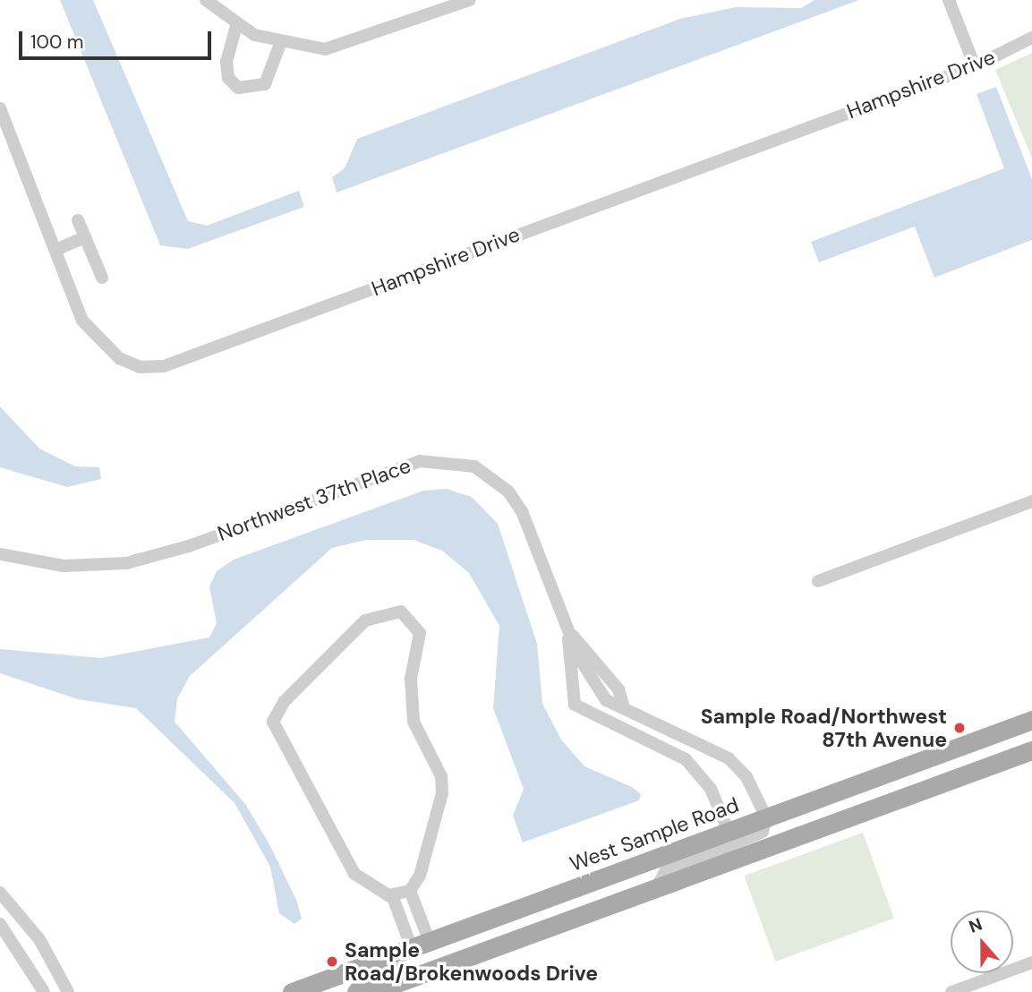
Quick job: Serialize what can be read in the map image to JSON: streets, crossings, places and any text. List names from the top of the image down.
{
  "streets": {
    "main road": ["West Sample Road"],
    "street": ["Hampshire Drive", "Northwest 37th Place"]
  },
  "crossings": [
    ["Northwest 37th Place", "West Sample Road"]
  ],
  "places": ["Sample Road/Northwest 87th Avenue", "Sample Road/Brokenwoods Drive"],
  "scale_bar": "100 m",
  "north": "top"
}
